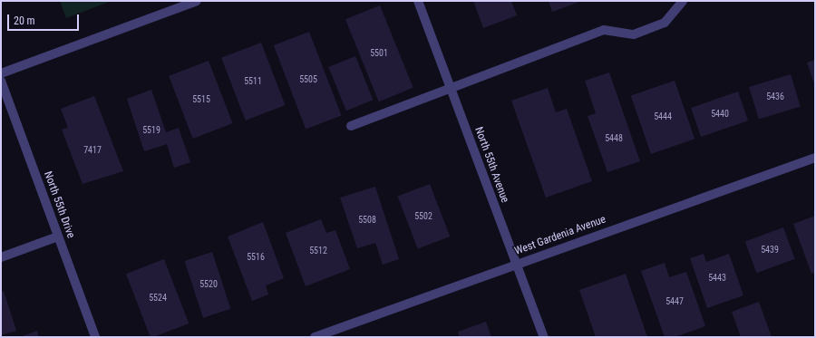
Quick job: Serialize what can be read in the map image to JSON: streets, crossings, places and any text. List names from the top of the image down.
{
  "streets": {
    "street": ["North 55th Avenue", "North 55th Drive", "West Gardenia Avenue"]
  },
  "crossings": [
    ["North 55th Avenue", "West Gardenia Avenue"]
  ],
  "house_numbers": [
    "5501",
    "5505",
    "5511",
    "5436",
    "5515",
    "5440",
    "5444",
    "5519",
    "5448",
    "7417",
    "5502",
    "5508",
    "5439",
    "5512",
    "5516",
    "5443",
    "5520",
    "5524",
    "5447"
  ],
  "scale_bar": "20 m"
}
